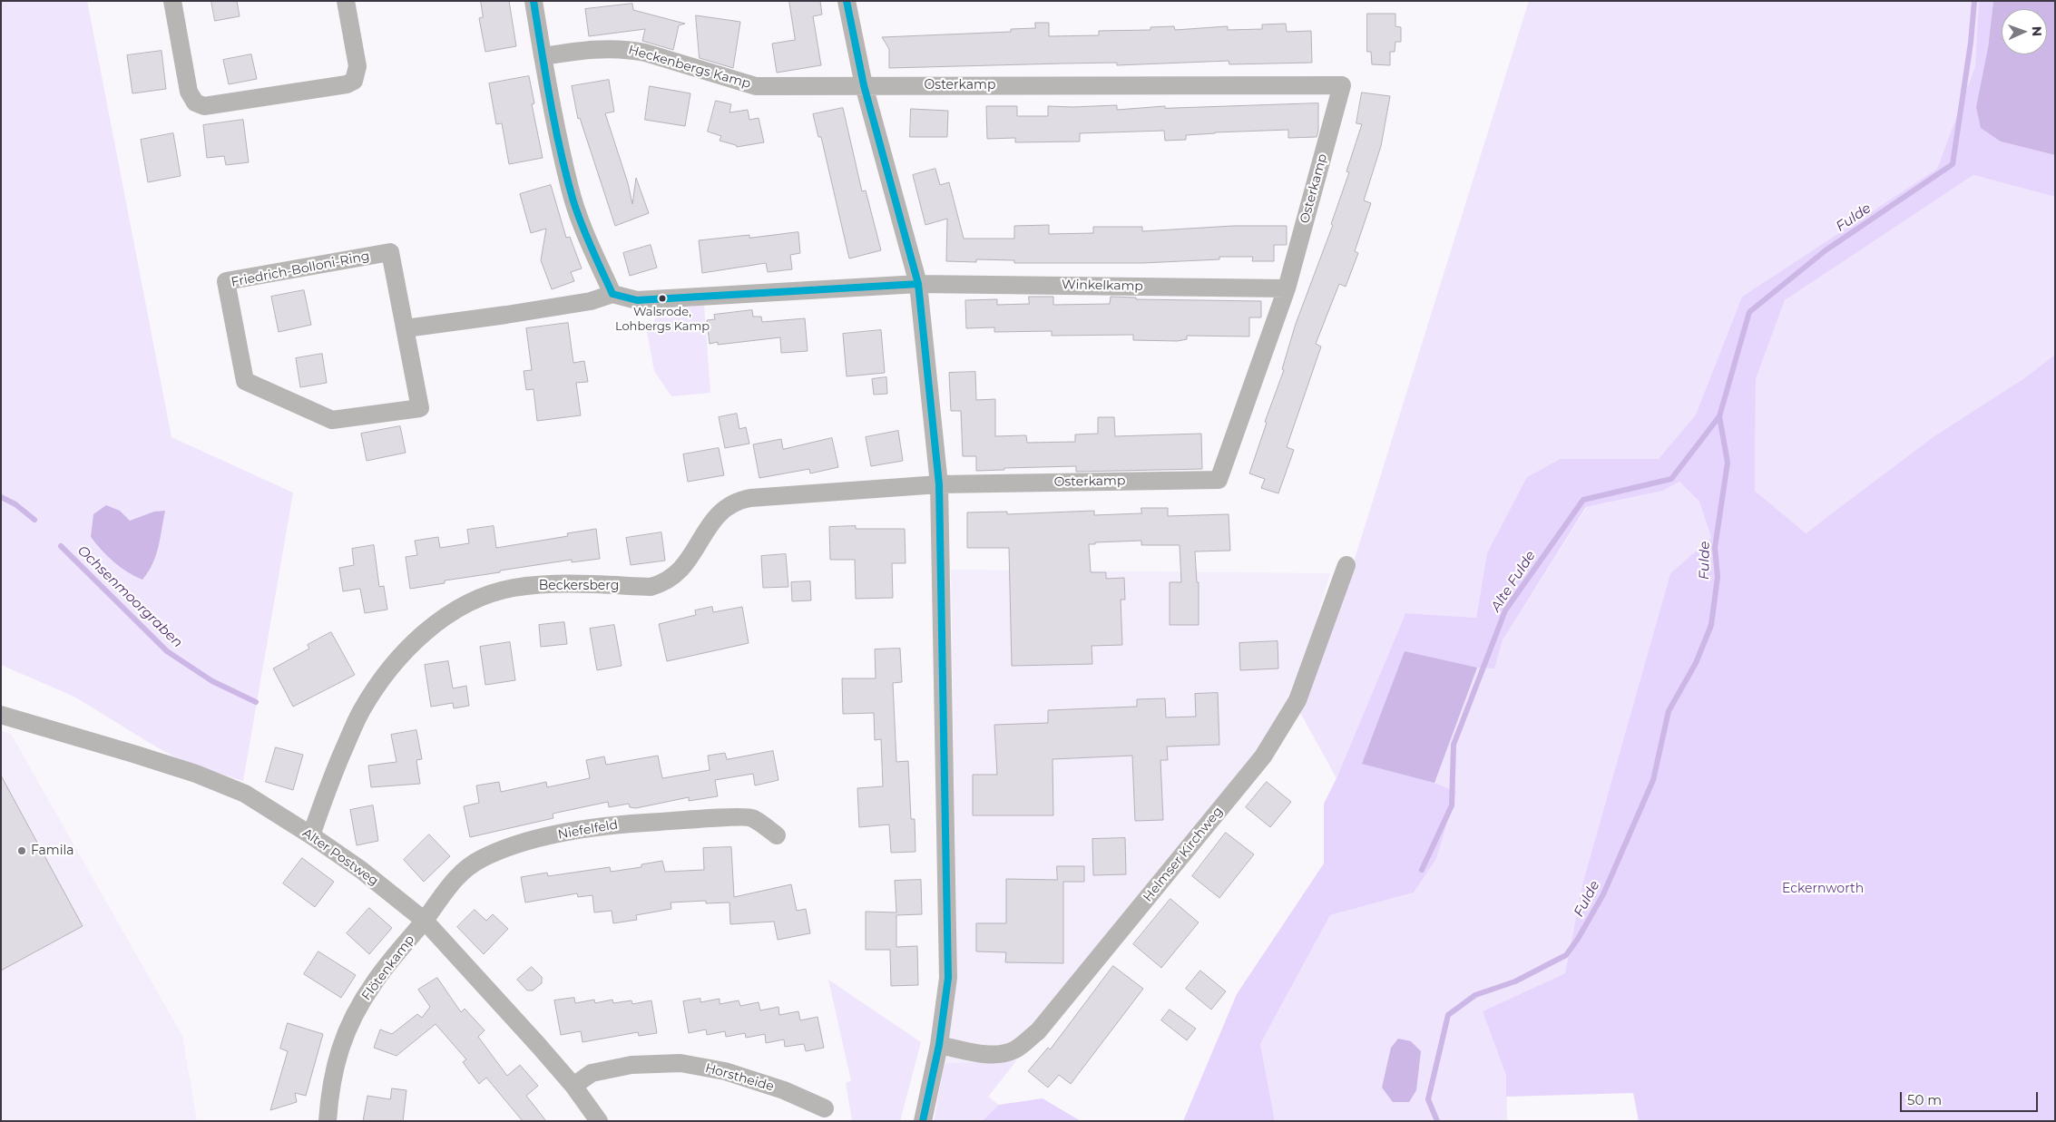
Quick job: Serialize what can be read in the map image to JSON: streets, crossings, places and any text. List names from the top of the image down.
{
  "streets": {
    "street": [
      "Heckenbergs Kamp",
      "Osterkamp",
      "Friedrich-Bolloni-Ring",
      "Winkelkamp",
      "Beckersberg",
      "Niefelfeld",
      "Helmser Kirchweg",
      "Alter Postweg",
      "Flötenkamp",
      "Horstheide"
    ]
  },
  "crossings": [
    ["Heckenbergs Kamp", "Osterkamp"],
    ["Osterkamp", "Winkelkamp"],
    ["Osterkamp", "Beckersberg"],
    ["Beckersberg", "Alter Postweg"],
    ["Niefelfeld", "Alter Postweg"],
    ["Niefelfeld", "Flötenkamp"],
    ["Alter Postweg", "Flötenkamp"],
    ["Alter Postweg", "Horstheide"]
  ],
  "water": ["Fulde", "Alte Fulde", "Ochsenmoorgraben"],
  "parks": ["Eckernworth"],
  "places": ["Walsrode, Lohbergs Kamp", "Famila"],
  "scale_bar": "50 m",
  "north": "right"
}
